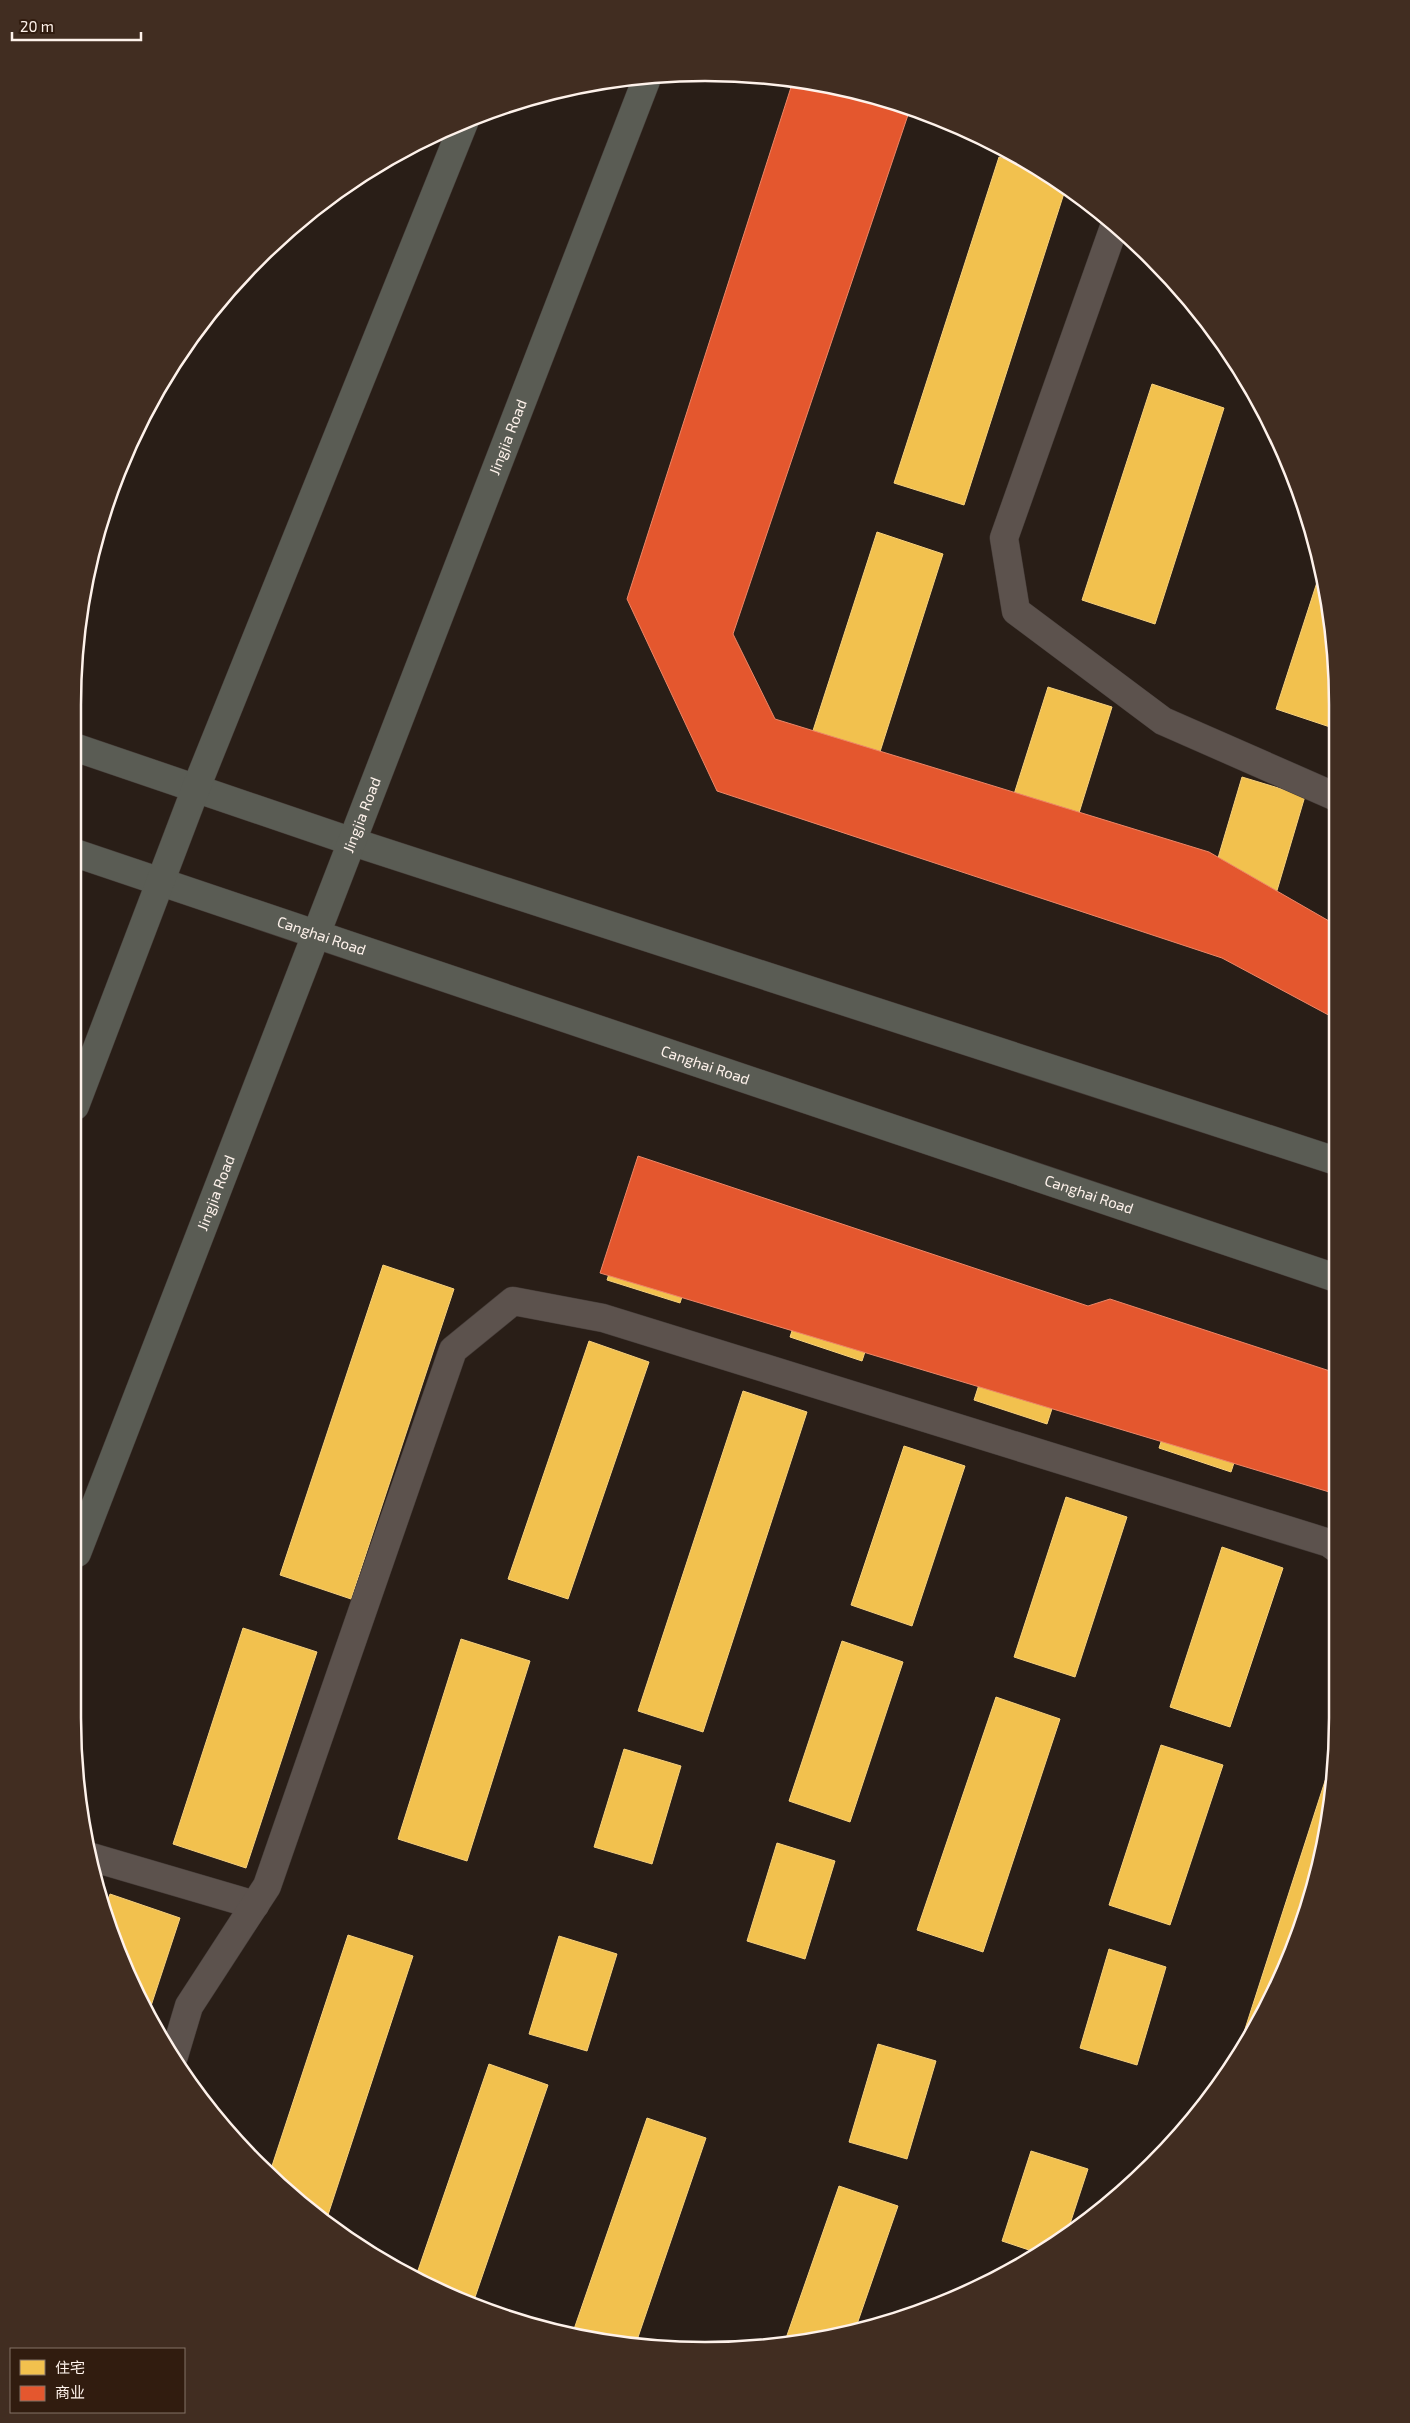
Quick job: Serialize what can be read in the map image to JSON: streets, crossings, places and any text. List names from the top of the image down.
{
  "streets": {
    "main road": ["Jingjia Road", "Canghai Road"]
  },
  "crossings": [
    ["Jingjia Road", "Canghai Road"]
  ],
  "legend": ["住宅", "商业"],
  "scale_bar": "20 m"
}
